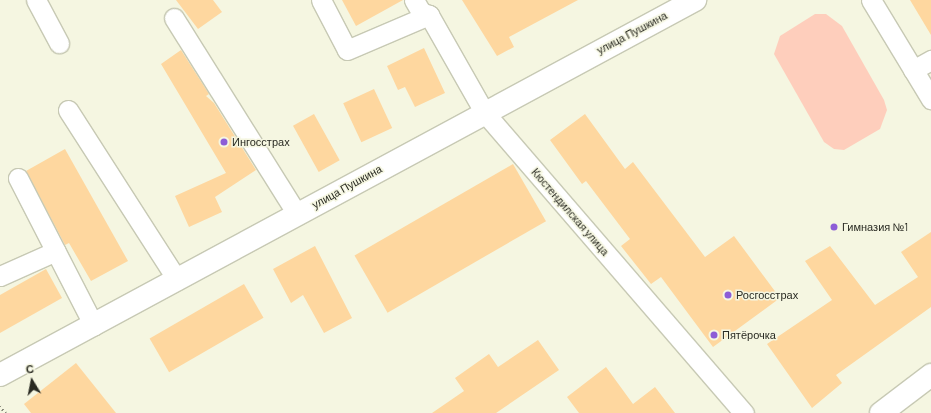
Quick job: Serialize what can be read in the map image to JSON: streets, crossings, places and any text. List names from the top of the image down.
{
  "streets": {
    "main road": ["улица Пушкина"],
    "street": ["Кюстендилская улица"]
  },
  "crossings": [
    ["улица Пушкина", "Кюстендилская улица"]
  ],
  "places": [
    "Ингосстрах",
    "Гимназия №1",
    "Росгосстрах",
    "Пятёрочка"
  ],
  "north": "top"
}
